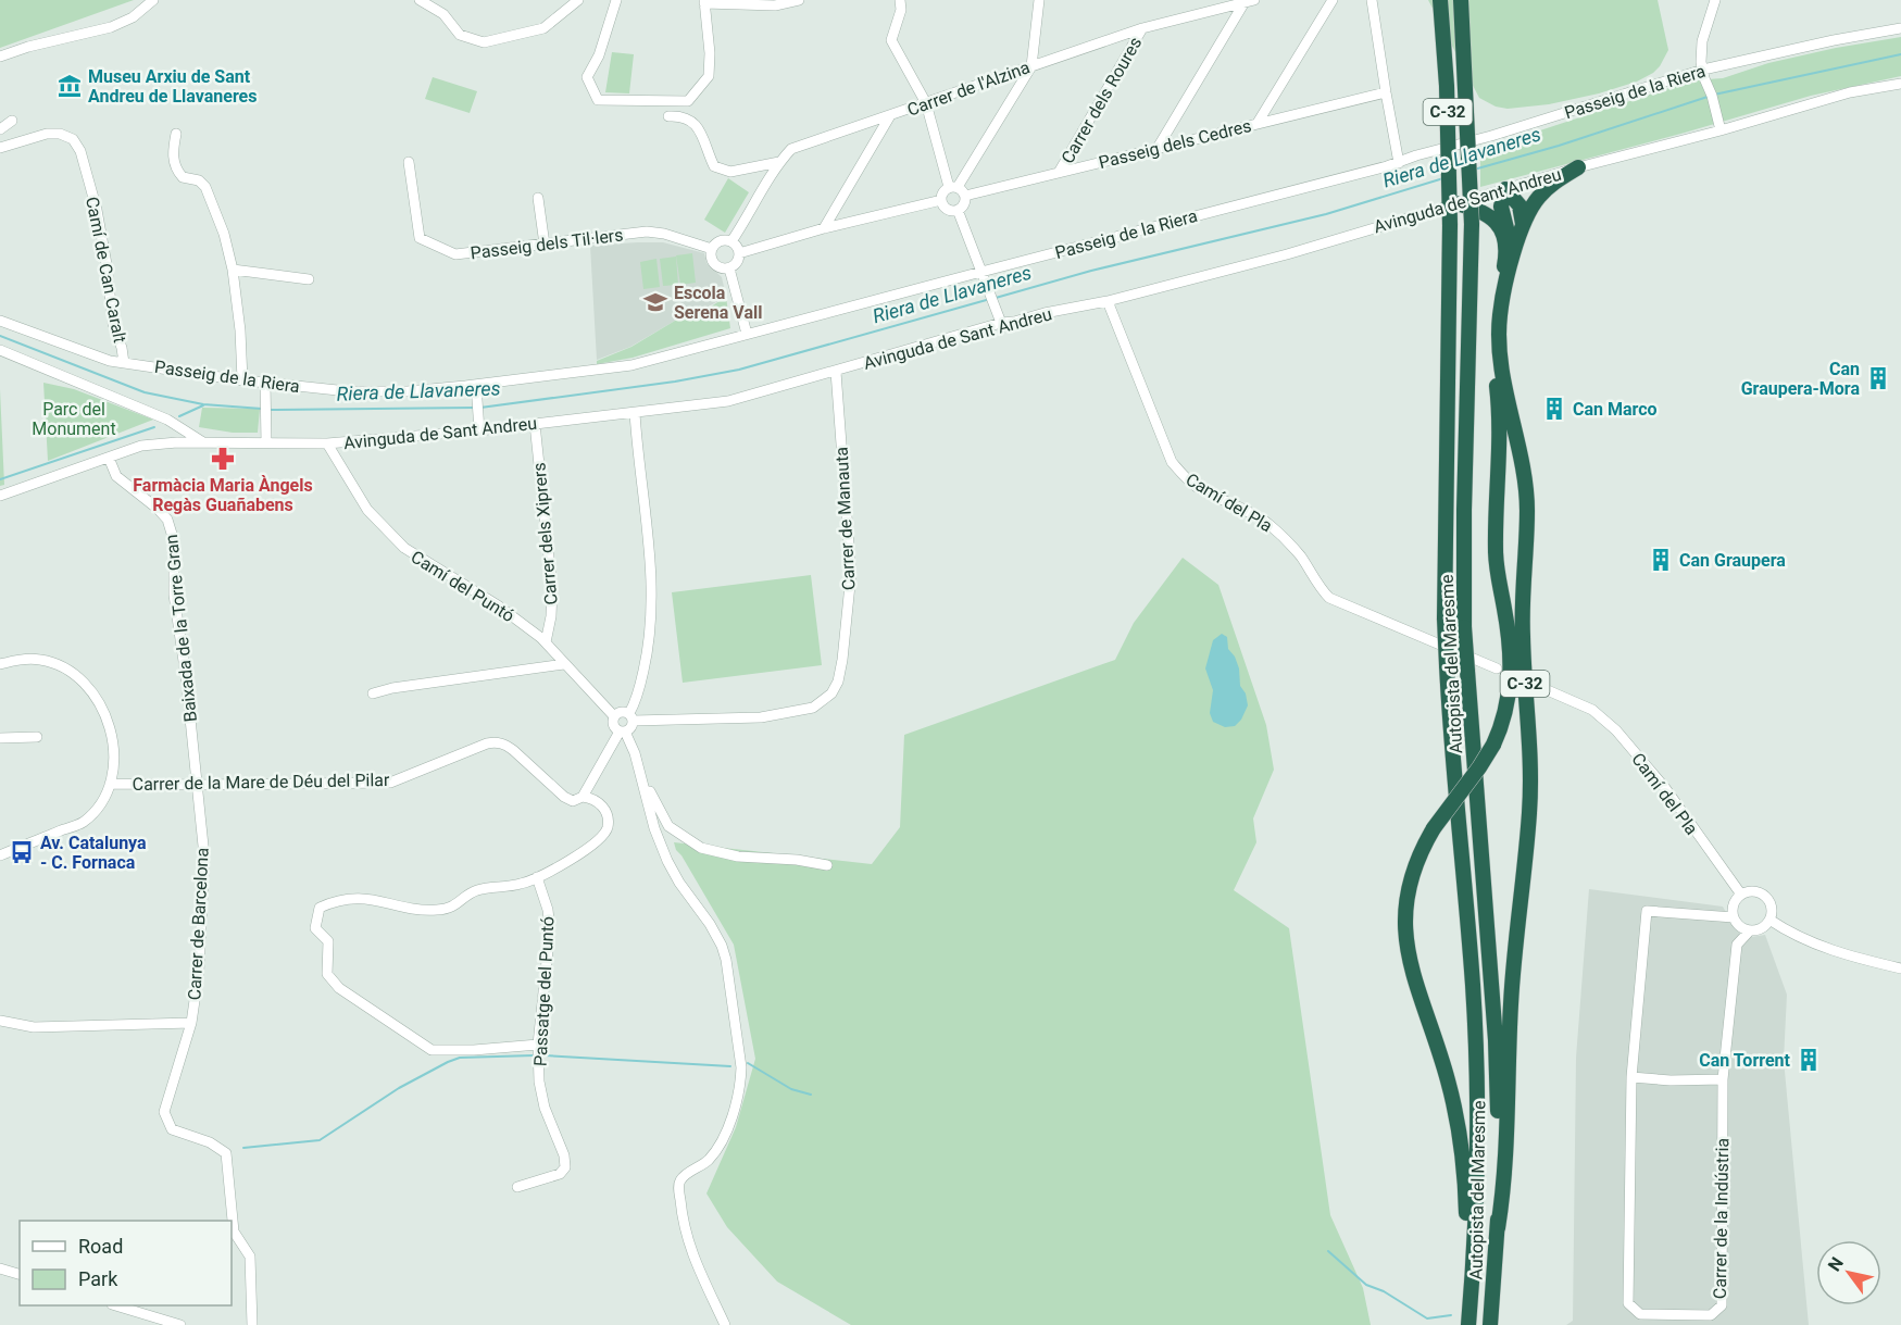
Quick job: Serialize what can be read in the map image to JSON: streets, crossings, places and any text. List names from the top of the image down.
{
  "streets": {
    "highway": ["C-32", "Autopista del Maresme"],
    "street": [
      "Carrer de l'Alzina",
      "Passeig de la Riera",
      "Carrer dels Roures",
      "Passeig dels Cedres",
      "Avinguda de Sant Andreu",
      "Passeig dels Til·lers",
      "Camí de Can Caralt",
      "Camí del Pla",
      "Carrer de Manauta",
      "Carrer dels Xiprers",
      "Camí del Puntó",
      "Baixada de la Torre Gran",
      "Carrer de la Mare de Déu del Pilar",
      "Carrer de Barcelona",
      "Passatge del Puntó",
      "Carrer de la Indústria"
    ]
  },
  "crossings": [
    ["Carrer de l'Alzina", "Carrer dels Roures"],
    ["Carrer de l'Alzina", "Passeig dels Til·lers"],
    ["Passeig de la Riera", "Camí de Can Caralt"],
    ["Carrer dels Roures", "Passeig dels Cedres"],
    ["C-32", "Avinguda de Sant Andreu"],
    ["C-32", "Autopista del Maresme"],
    ["Avinguda de Sant Andreu", "Camí del Pla"],
    ["Avinguda de Sant Andreu", "Carrer de Manauta"],
    ["Avinguda de Sant Andreu", "Carrer dels Xiprers"],
    ["Avinguda de Sant Andreu", "Camí del Puntó"],
    ["Avinguda de Sant Andreu", "Baixada de la Torre Gran"],
    ["Camí del Pla", "Carrer de la Indústria"],
    ["Carrer de Manauta", "Camí del Puntó"],
    ["Carrer dels Xiprers", "Camí del Puntó"],
    ["Baixada de la Torre Gran", "Carrer de la Mare de Déu del Pilar"],
    ["Baixada de la Torre Gran", "Carrer de Barcelona"],
    ["Carrer de la Mare de Déu del Pilar", "Carrer de Barcelona"]
  ],
  "water": ["Riera de Llavaneres"],
  "parks": ["Parc del Monument"],
  "places": {
    "museum": ["Museu Arxiu de Sant Andreu de Llavaneres"],
    "school or university": ["Escola Serena Vall"],
    "building": [
      "Can Graupera-Mora",
      "Can Marco",
      "Can Graupera",
      "Can Torrent"
    ],
    "pharmacy": ["Farmàcia Maria Àngels Regàs Guañabens"],
    "bus stop": ["Av. Catalunya - C. Fornaca"]
  },
  "legend": ["Road", "Park"],
  "north": "top left"
}
